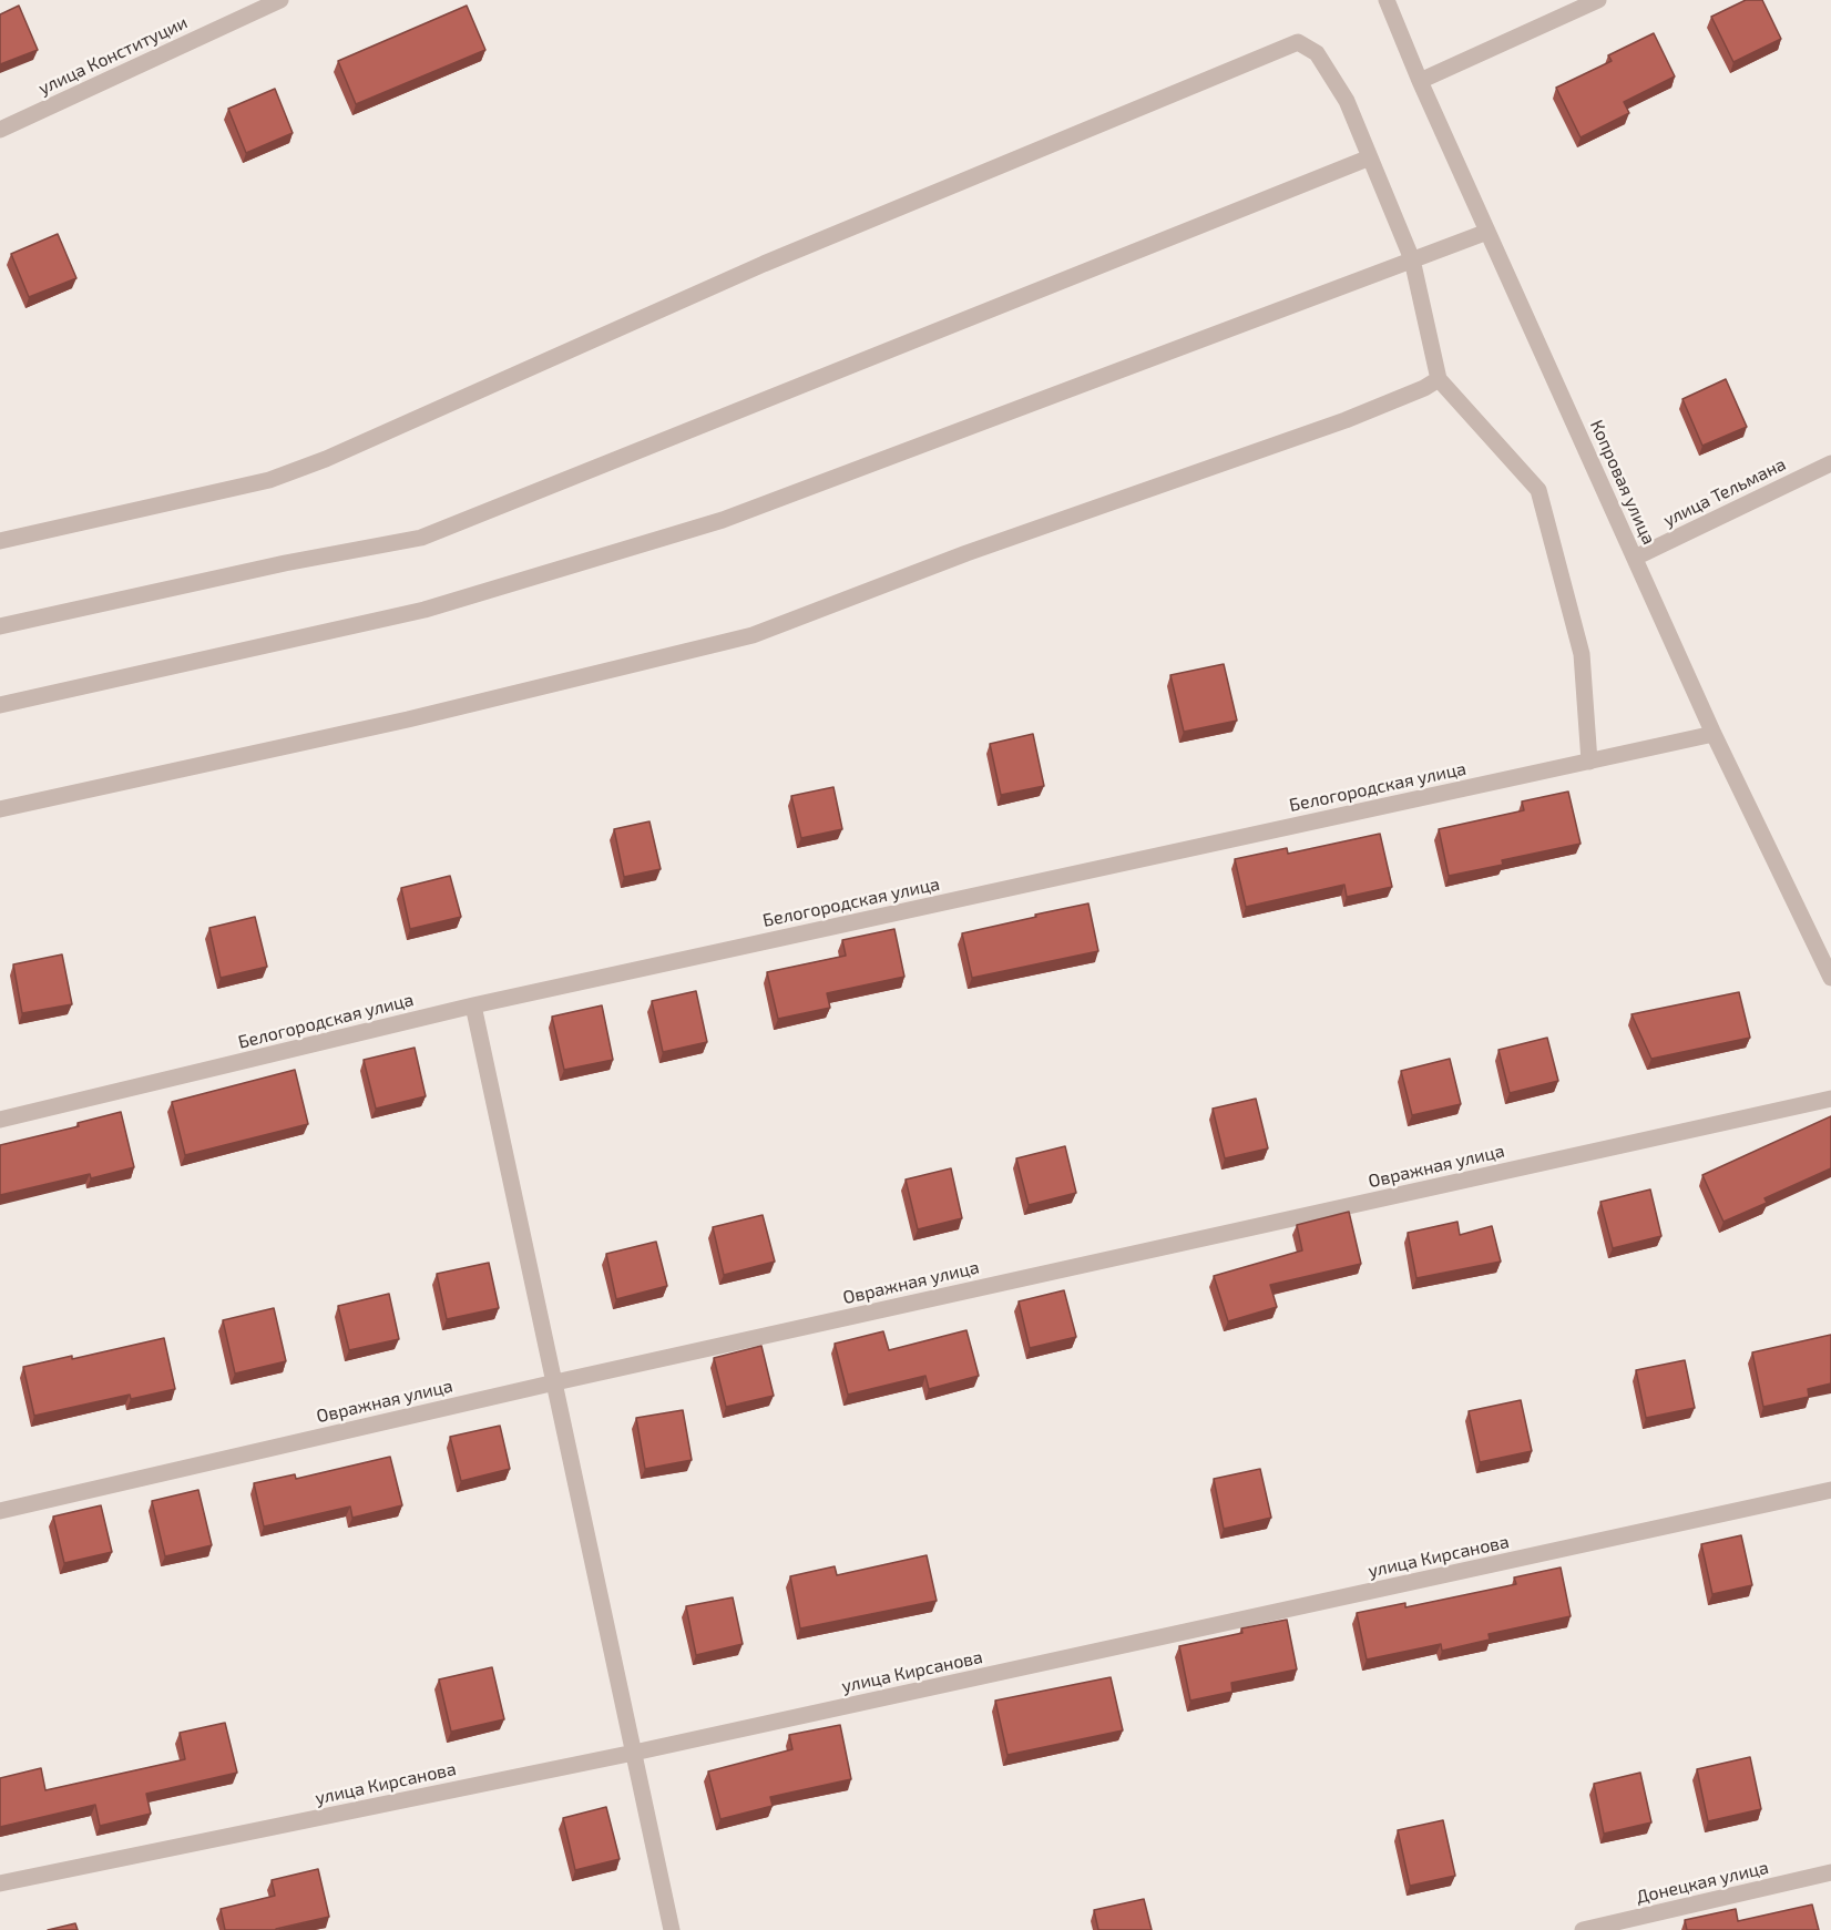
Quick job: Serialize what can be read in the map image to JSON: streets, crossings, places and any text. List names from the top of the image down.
{
  "streets": {
    "street": [
      "улица Конституции",
      "Копровая улица",
      "улица Тельмана",
      "Белогородская улица",
      "Овражная улица",
      "улица Кирсанова",
      "Донецкая улица"
    ]
  },
  "crossings": [
    ["Копровая улица", "улица Тельмана"],
    ["Копровая улица", "Белогородская улица"]
  ]
}
